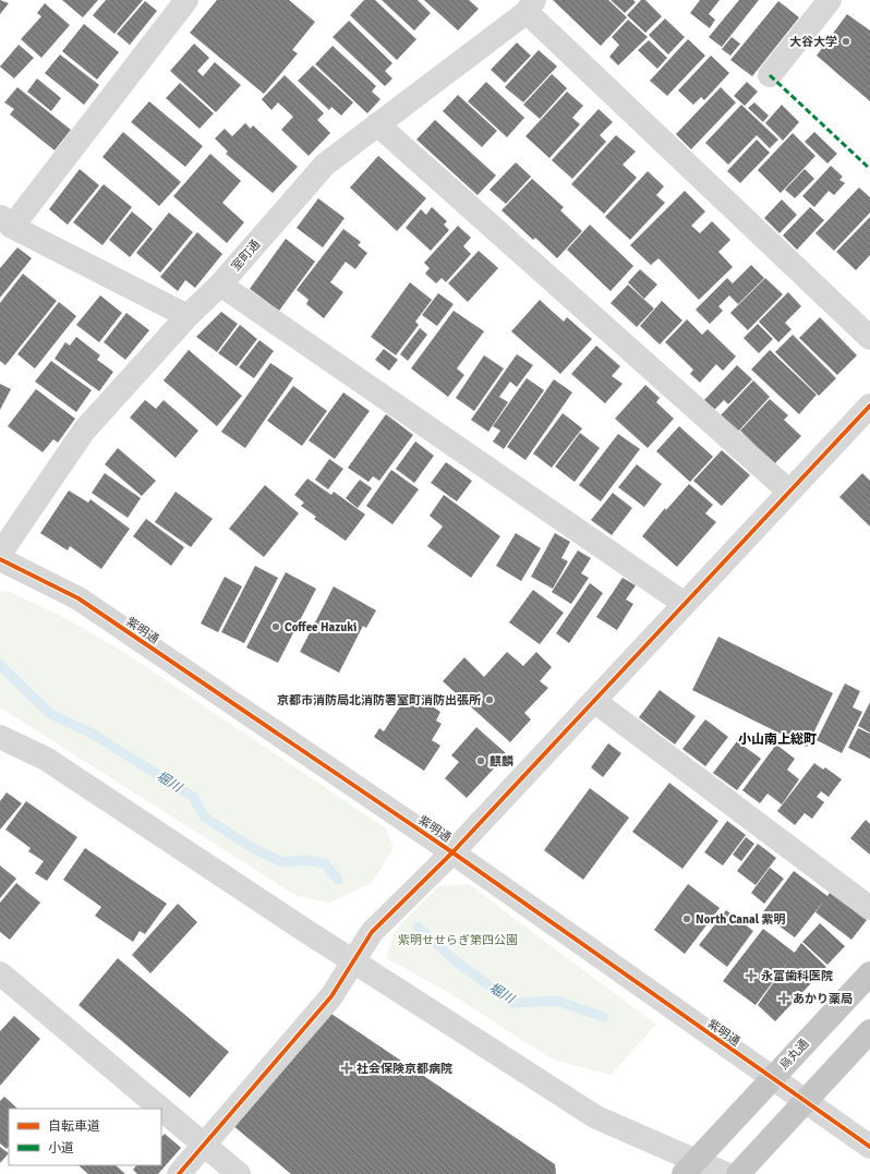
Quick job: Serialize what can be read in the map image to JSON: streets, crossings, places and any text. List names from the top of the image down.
{
  "streets": {
    "highway": ["烏丸通"],
    "street": ["室町通", "紫明通"]
  },
  "crossings": [
    ["紫明通", "烏丸通"]
  ],
  "districts": ["小山南上総町"],
  "water": ["堀川"],
  "parks": ["紫明せせらぎ第四公園"],
  "places": {
    "other": [
      "大谷大学",
      "Coffee Hazuki",
      "京都市消防局北消防署室町消防出張所",
      "麒麟",
      "North Canal 紫明"
    ],
    "health": ["永富歯科医院", "あかり薬局", "社会保険京都病院"]
  },
  "legend": ["自転車道", "小道"]
}
